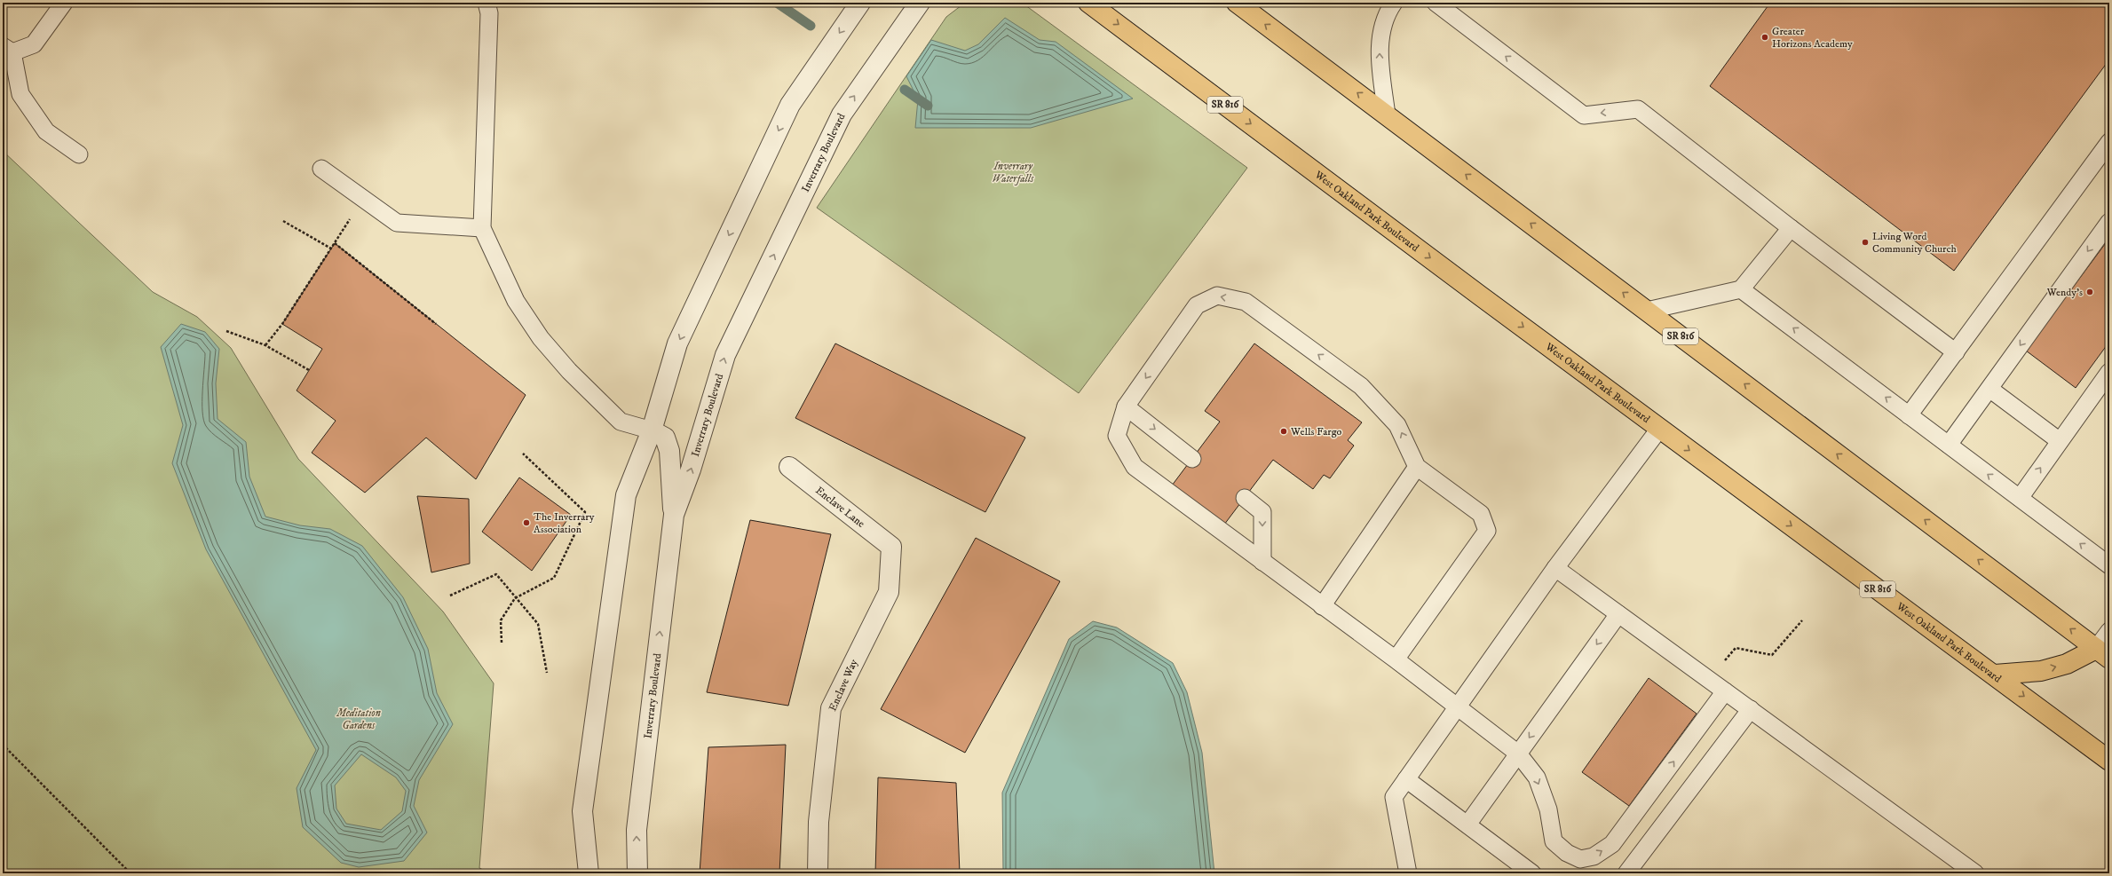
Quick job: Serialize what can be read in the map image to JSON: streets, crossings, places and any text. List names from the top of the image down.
{
  "streets": {
    "main road": ["SR 816", "West Oakland Park Boulevard"],
    "street": ["Inverrary Boulevard", "Enclave Lane", "Enclave Way"]
  },
  "crossings": [
    ["Enclave Lane", "Enclave Way"]
  ],
  "parks": ["Inverrary Waterfalls", "Meditation Gardens"],
  "places": [
    "Greater Horizons Academy",
    "Living Word Community Church",
    "Wendy's",
    "Wells Fargo",
    "The Inverrary Association"
  ]
}
